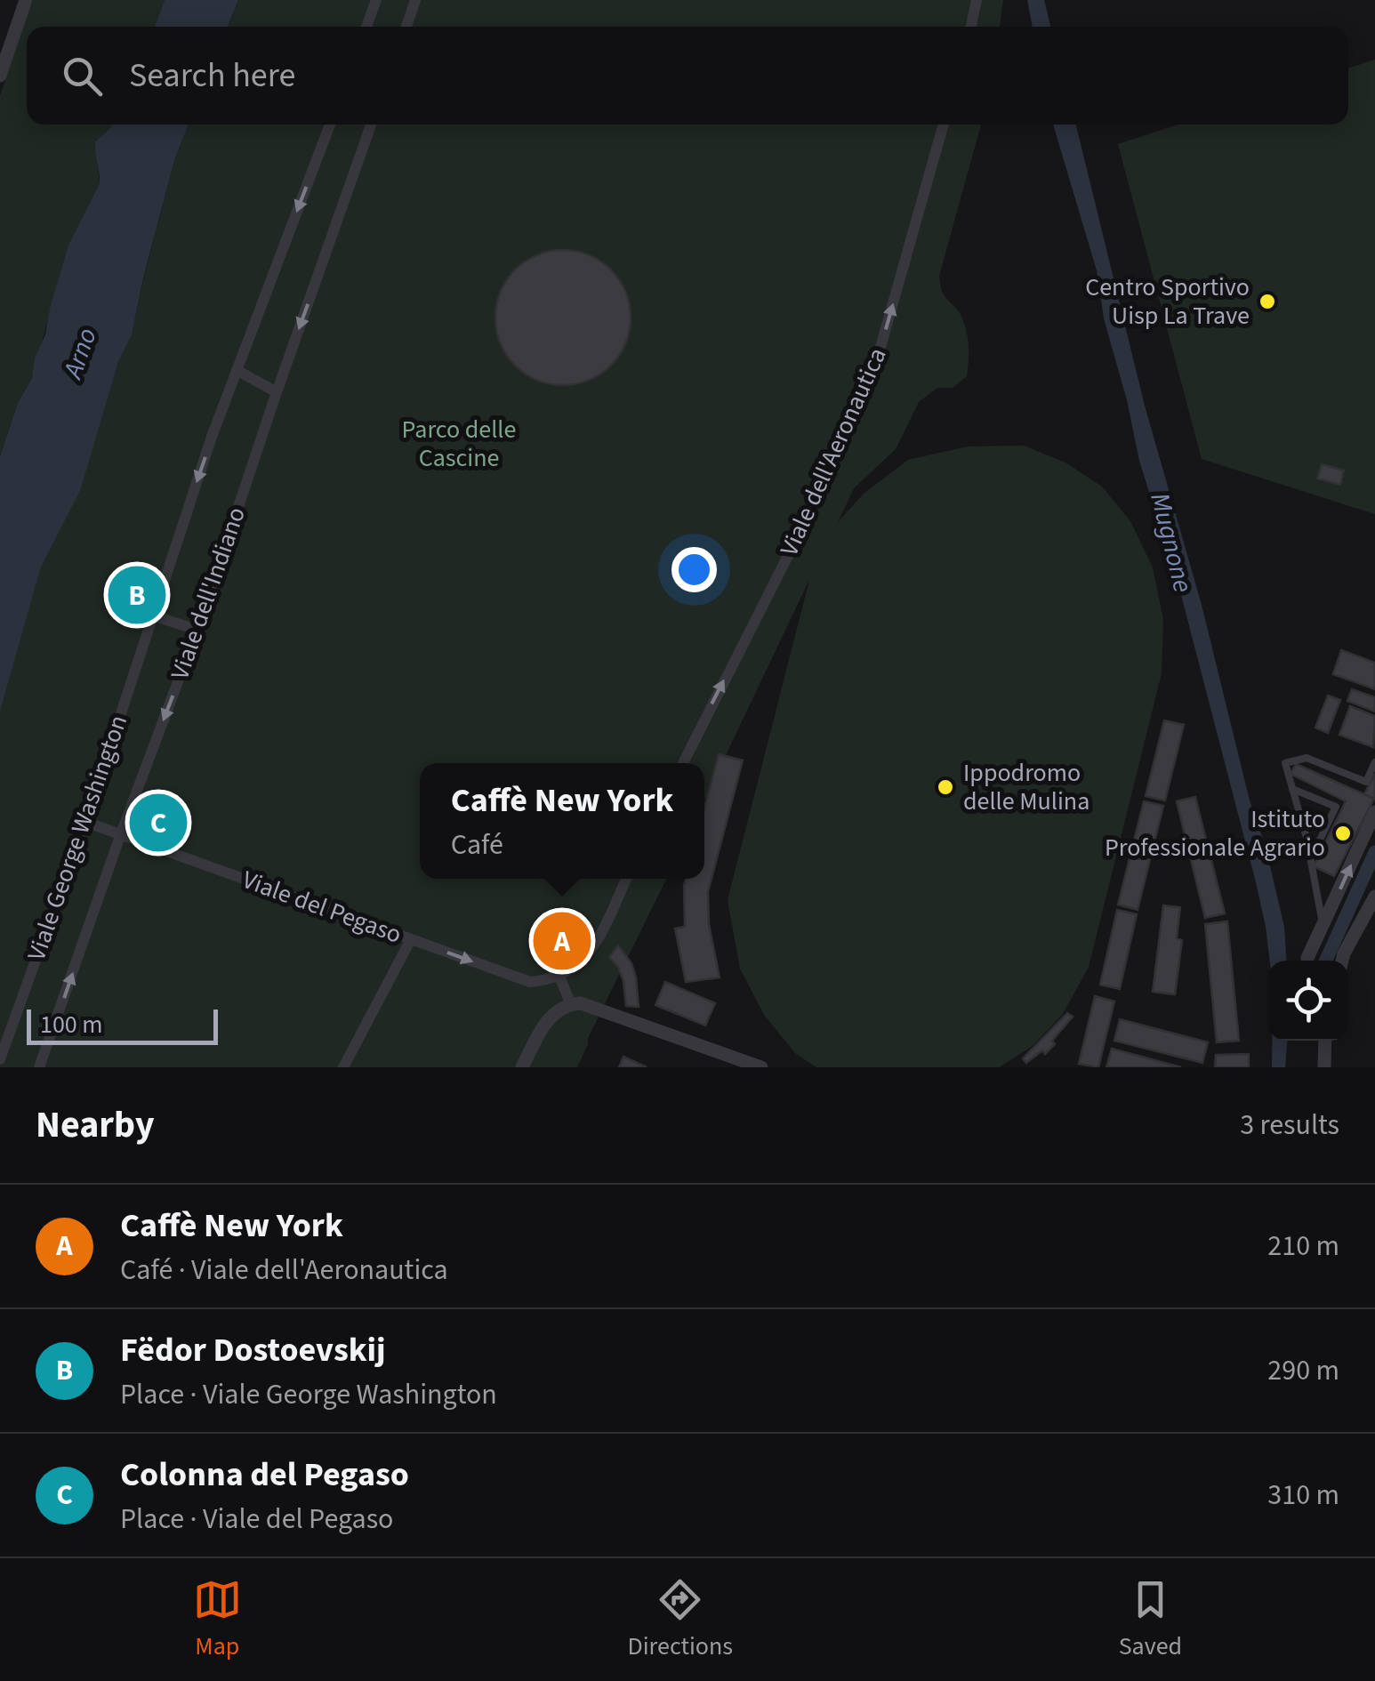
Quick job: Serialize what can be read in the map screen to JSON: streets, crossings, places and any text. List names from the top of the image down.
{
  "streets": {
    "street": [
      "Viale dell'Aeronautica",
      "Viale dell'Indiano",
      "Viale George Washington",
      "Viale del Pegaso"
    ]
  },
  "crossings": [
    ["Viale dell'Indiano", "Viale del Pegaso"],
    ["Viale George Washington", "Viale del Pegaso"]
  ],
  "one_way": ["Viale dell'Aeronautica", "Viale George Washington"],
  "water": ["Arno", "Mugnone"],
  "parks": ["Parco delle Cascine"],
  "places": ["Centro Sportivo Uisp La Trave", "Ippodromo delle Mulina", "Istituto Professionale Agrario"],
  "scale_bar": "100 m",
  "page": {
    "search": "Search here",
    "pins": ["B", "C", "A"],
    "popup": ["Caffè New York", "Café"],
    "scale": "100 m",
    "heading": ["Nearby", "3 results"],
    "list": [
      {
        "mark": "A",
        "name": "Caffè New York",
        "note": "Café · Viale dell'Aeronautica",
        "value": "210 m"
      },
      {
        "mark": "B",
        "name": "Fëdor Dostoevskij",
        "note": "Place · Viale George Washington",
        "value": "290 m"
      },
      {
        "mark": "C",
        "name": "Colonna del Pegaso",
        "note": "Place · Viale del Pegaso",
        "value": "310 m"
      }
    ],
    "nav": ["Map", "Directions", "Saved"]
  }
}
